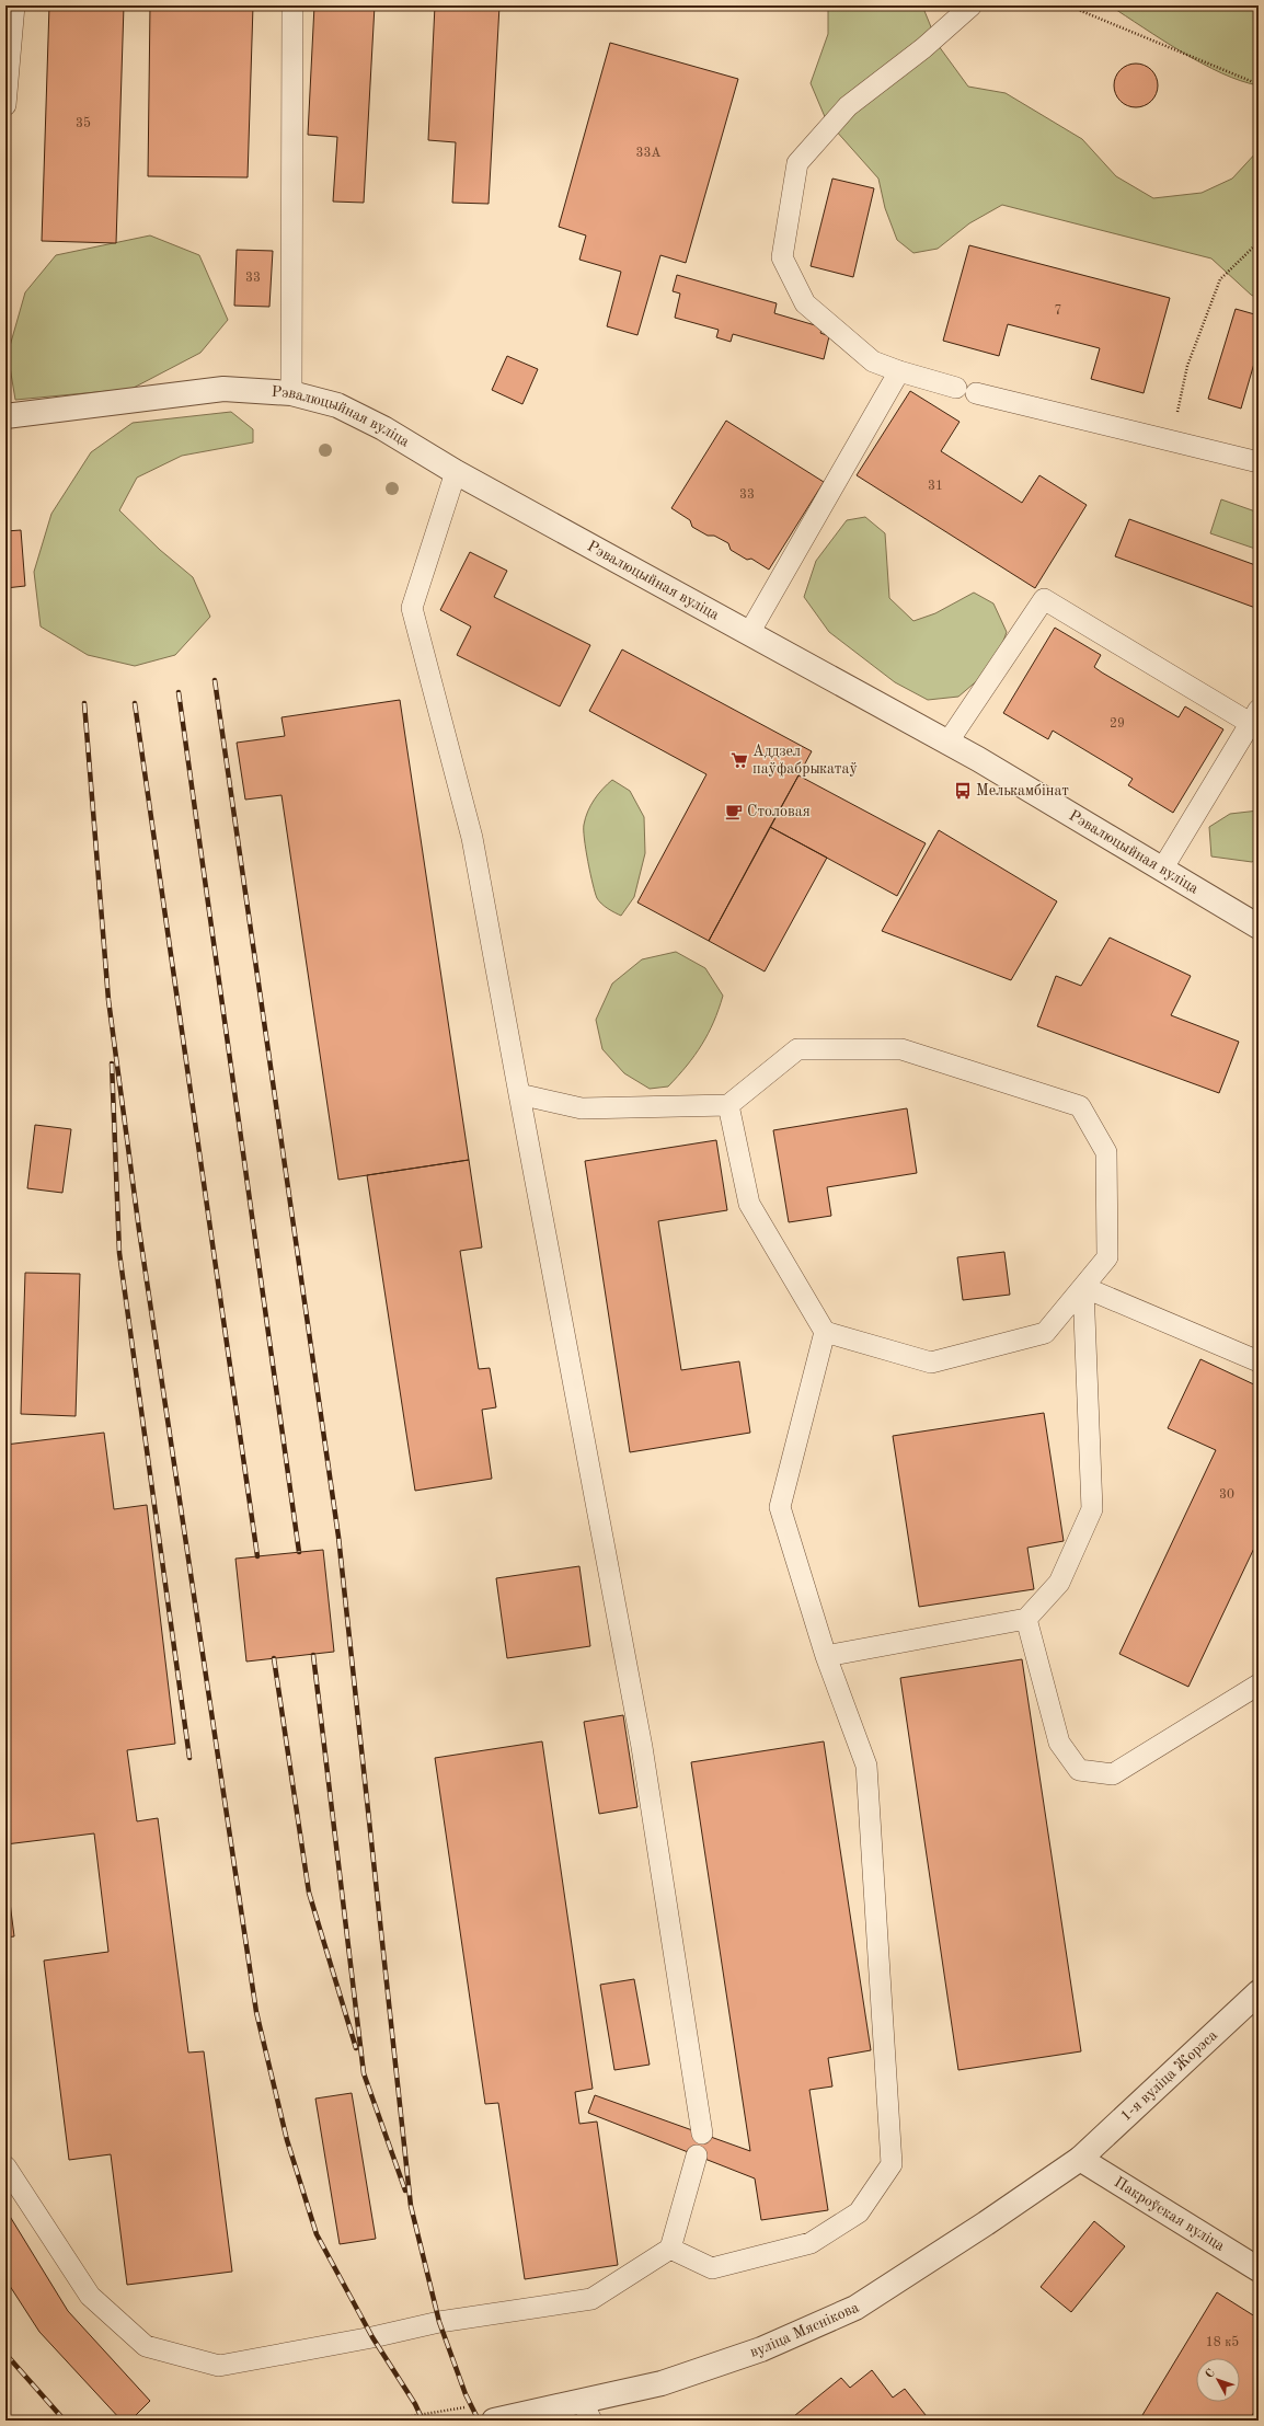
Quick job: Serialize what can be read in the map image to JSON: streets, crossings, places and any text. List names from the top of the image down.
{
  "streets": {
    "street": [
      "Рэвалюцыйная вуліца",
      "1-я вуліца Жорэса",
      "Пакроўская вуліца",
      "вуліца Мяснікова"
    ]
  },
  "crossings": [
    ["1-я вуліца Жорэса", "Пакроўская вуліца"],
    ["1-я вуліца Жорэса", "вуліца Мяснікова"],
    ["Пакроўская вуліца", "вуліца Мяснікова"]
  ],
  "places": {
    "supermarket": ["Аддзел паўфабрыкатаў"],
    "bus stop": ["Мелькамбінат"],
    "cafe": ["Столовая"]
  },
  "house_numbers": [
    "35",
    "33А",
    "33",
    "7",
    "31",
    "33",
    "29",
    "30",
    "18 к5"
  ],
  "north": "top left"
}
